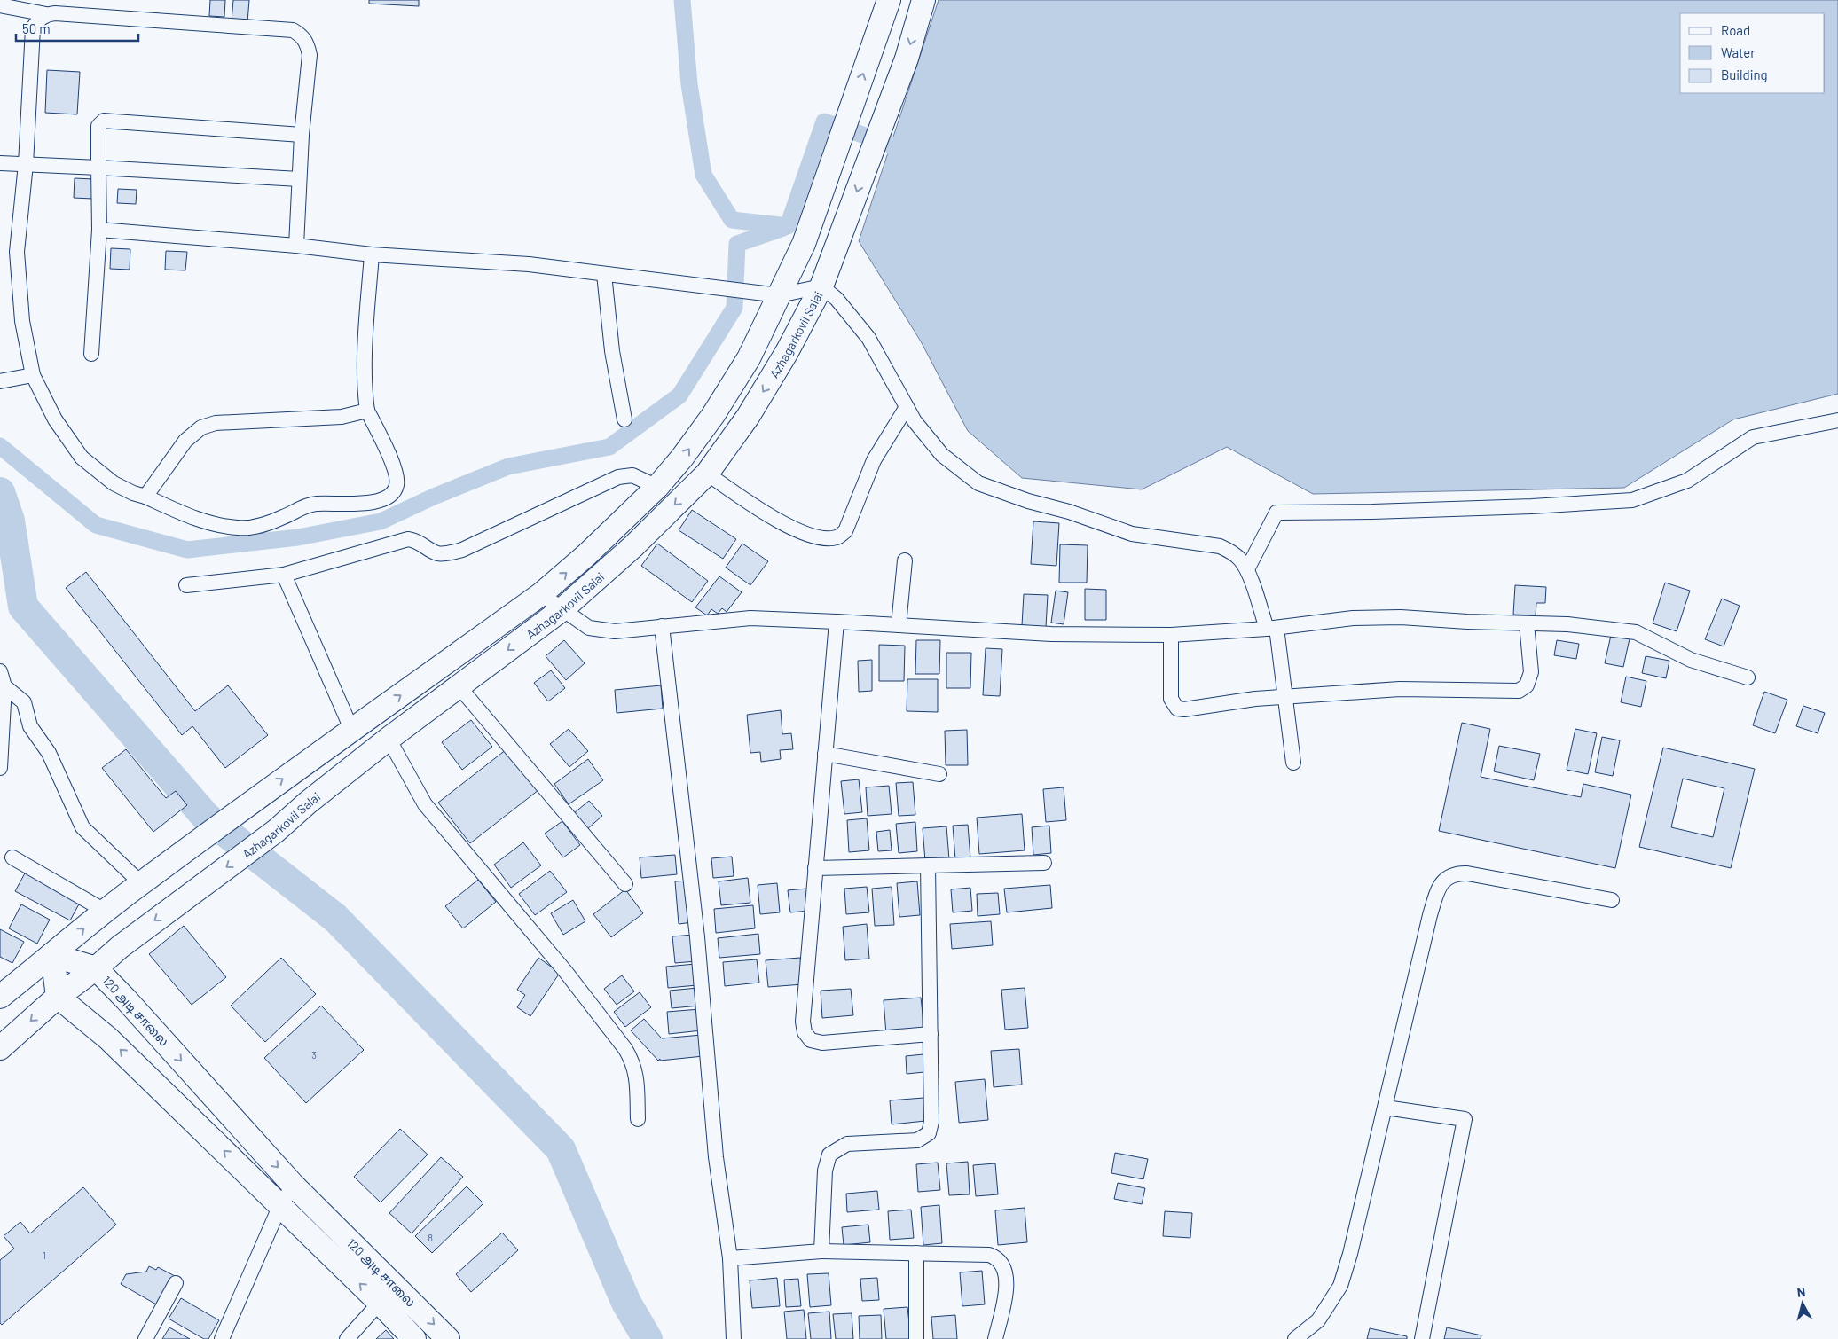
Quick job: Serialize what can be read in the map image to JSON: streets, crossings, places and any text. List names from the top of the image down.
{
  "streets": {
    "main road": ["Azhagarkovil Salai", "120 அடி சாலை"]
  },
  "crossings": [
    ["Azhagarkovil Salai", "120 அடி சாலை"]
  ],
  "house_numbers": ["3", "8", "1"],
  "legend": ["Road", "Water", "Building"],
  "scale_bar": "50 m",
  "north": "top"
}
